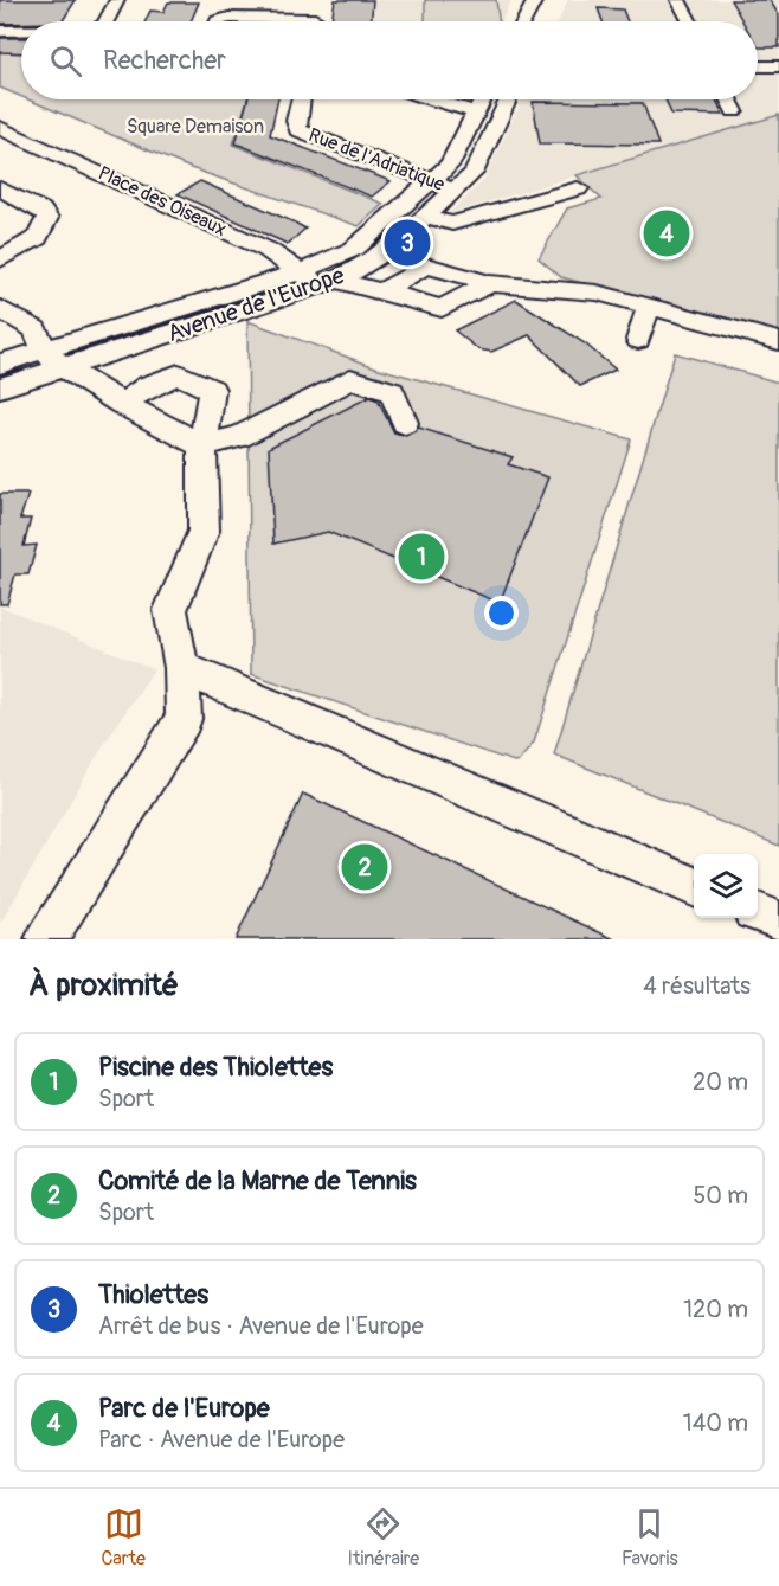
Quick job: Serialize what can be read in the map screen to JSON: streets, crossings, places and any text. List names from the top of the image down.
{
  "streets": {
    "street": ["Rue de l'Adriatique", "Place des Oiseaux", "Avenue de l'Europe"]
  },
  "crossings": [
    ["Rue de l'Adriatique", "Avenue de l'Europe"],
    ["Place des Oiseaux", "Avenue de l'Europe"]
  ],
  "parks": ["Square Demaison"],
  "page": {
    "search": "Rechercher",
    "pins": [
      "4",
      "3",
      "1",
      "2"
    ],
    "heading": ["À proximité", "4 résultats"],
    "list": [
      {
        "mark": "1",
        "name": "Piscine des Thiolettes",
        "note": "Sport",
        "value": "20 m"
      },
      {
        "mark": "2",
        "name": "Comité de la Marne de Tennis",
        "note": "Sport",
        "value": "50 m"
      },
      {
        "mark": "3",
        "name": "Thiolettes",
        "note": "Arrêt de bus · Avenue de l'Europe",
        "value": "120 m"
      },
      {
        "mark": "4",
        "name": "Parc de l'Europe",
        "note": "Parc · Avenue de l'Europe",
        "value": "140 m"
      }
    ],
    "nav": ["Carte", "Itinéraire", "Favoris"]
  }
}
